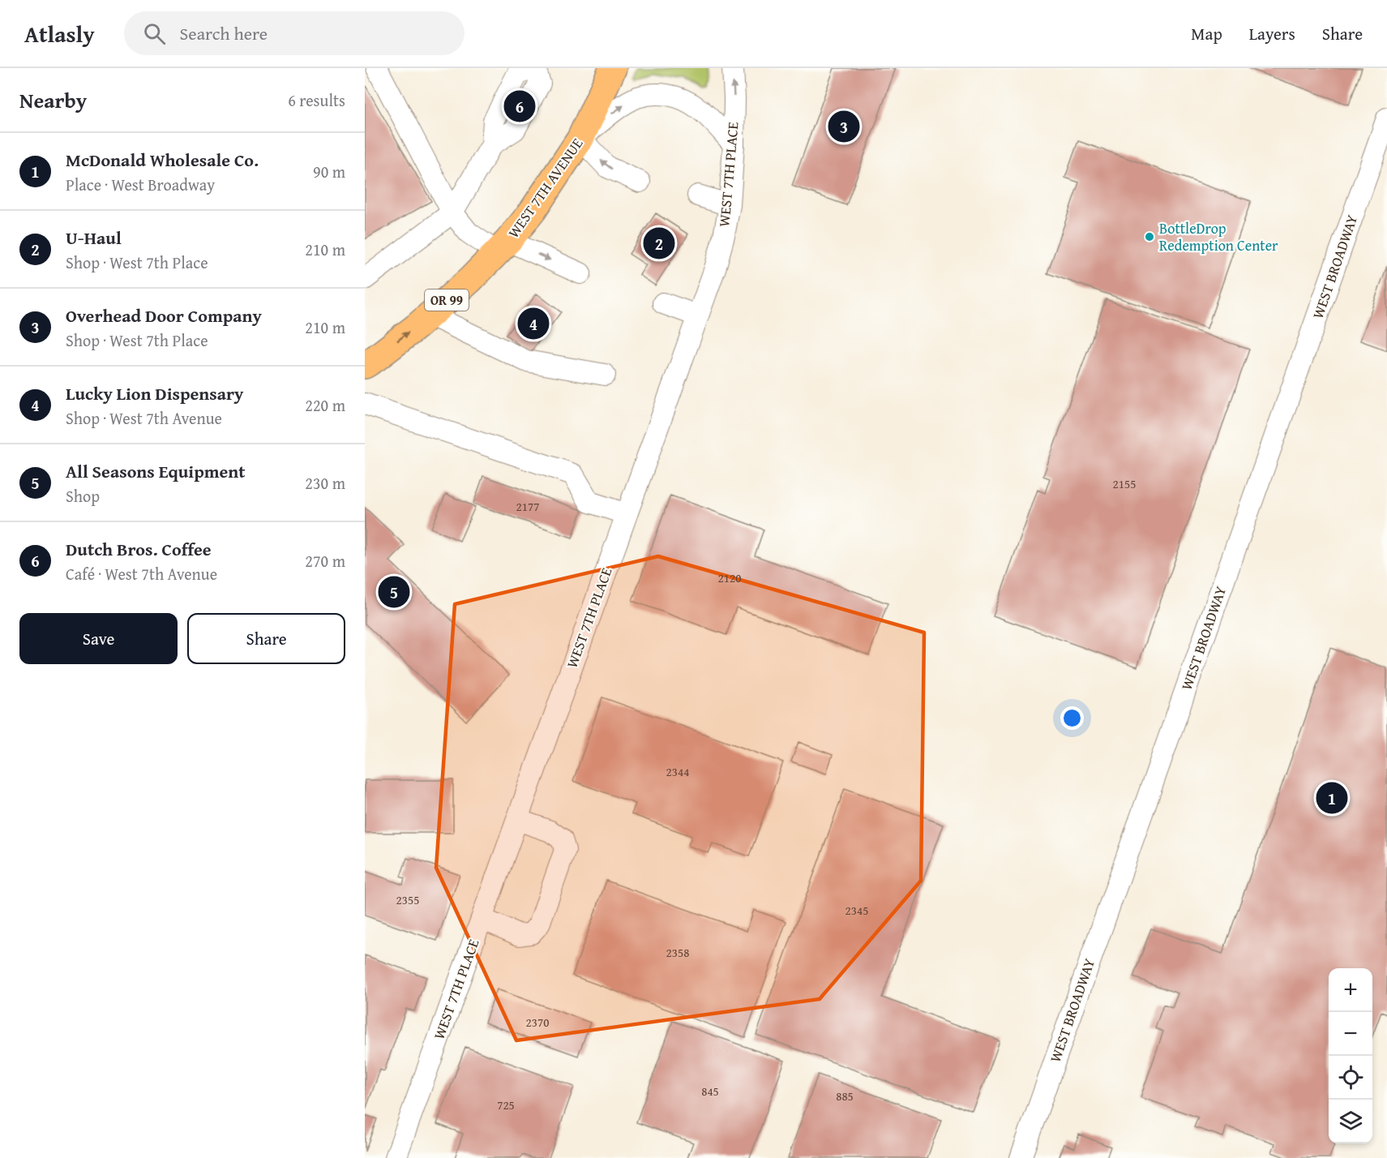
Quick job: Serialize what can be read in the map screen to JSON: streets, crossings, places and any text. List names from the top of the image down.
{
  "streets": {
    "main road": ["WEST 7TH AVENUE", "OR 99"],
    "street": ["WEST 7TH PLACE", "WEST BROADWAY"]
  },
  "places": ["BottleDrop Redemption Center"],
  "house_numbers": [
    "2155",
    "2177",
    "2120",
    "2344",
    "2355",
    "2345",
    "2358",
    "2370",
    "845",
    "885",
    "725"
  ],
  "page": {
    "header": "Atlasly",
    "search": "Search here",
    "nav": ["Map", "Layers", "Share"],
    "heading": ["Nearby", "6 results"],
    "pins": [
      "6",
      "3",
      "2",
      "4",
      "5",
      "1"
    ],
    "list": [
      {
        "mark": "1",
        "name": "McDonald Wholesale Co.",
        "note": "Place · West Broadway",
        "value": "90 m"
      },
      {
        "mark": "2",
        "name": "U-Haul",
        "note": "Shop · West 7th Place",
        "value": "210 m"
      },
      {
        "mark": "3",
        "name": "Overhead Door Company",
        "note": "Shop · West 7th Place",
        "value": "210 m"
      },
      {
        "mark": "4",
        "name": "Lucky Lion Dispensary",
        "note": "Shop · West 7th Avenue",
        "value": "220 m"
      },
      {
        "mark": "5",
        "name": "All Seasons Equipment",
        "note": "Shop",
        "value": "230 m"
      },
      {
        "mark": "6",
        "name": "Dutch Bros. Coffee",
        "note": "Café · West 7th Avenue",
        "value": "270 m"
      }
    ],
    "buttons": ["Save", "Share"],
    "map_buttons": ["+", "−"]
  }
}
